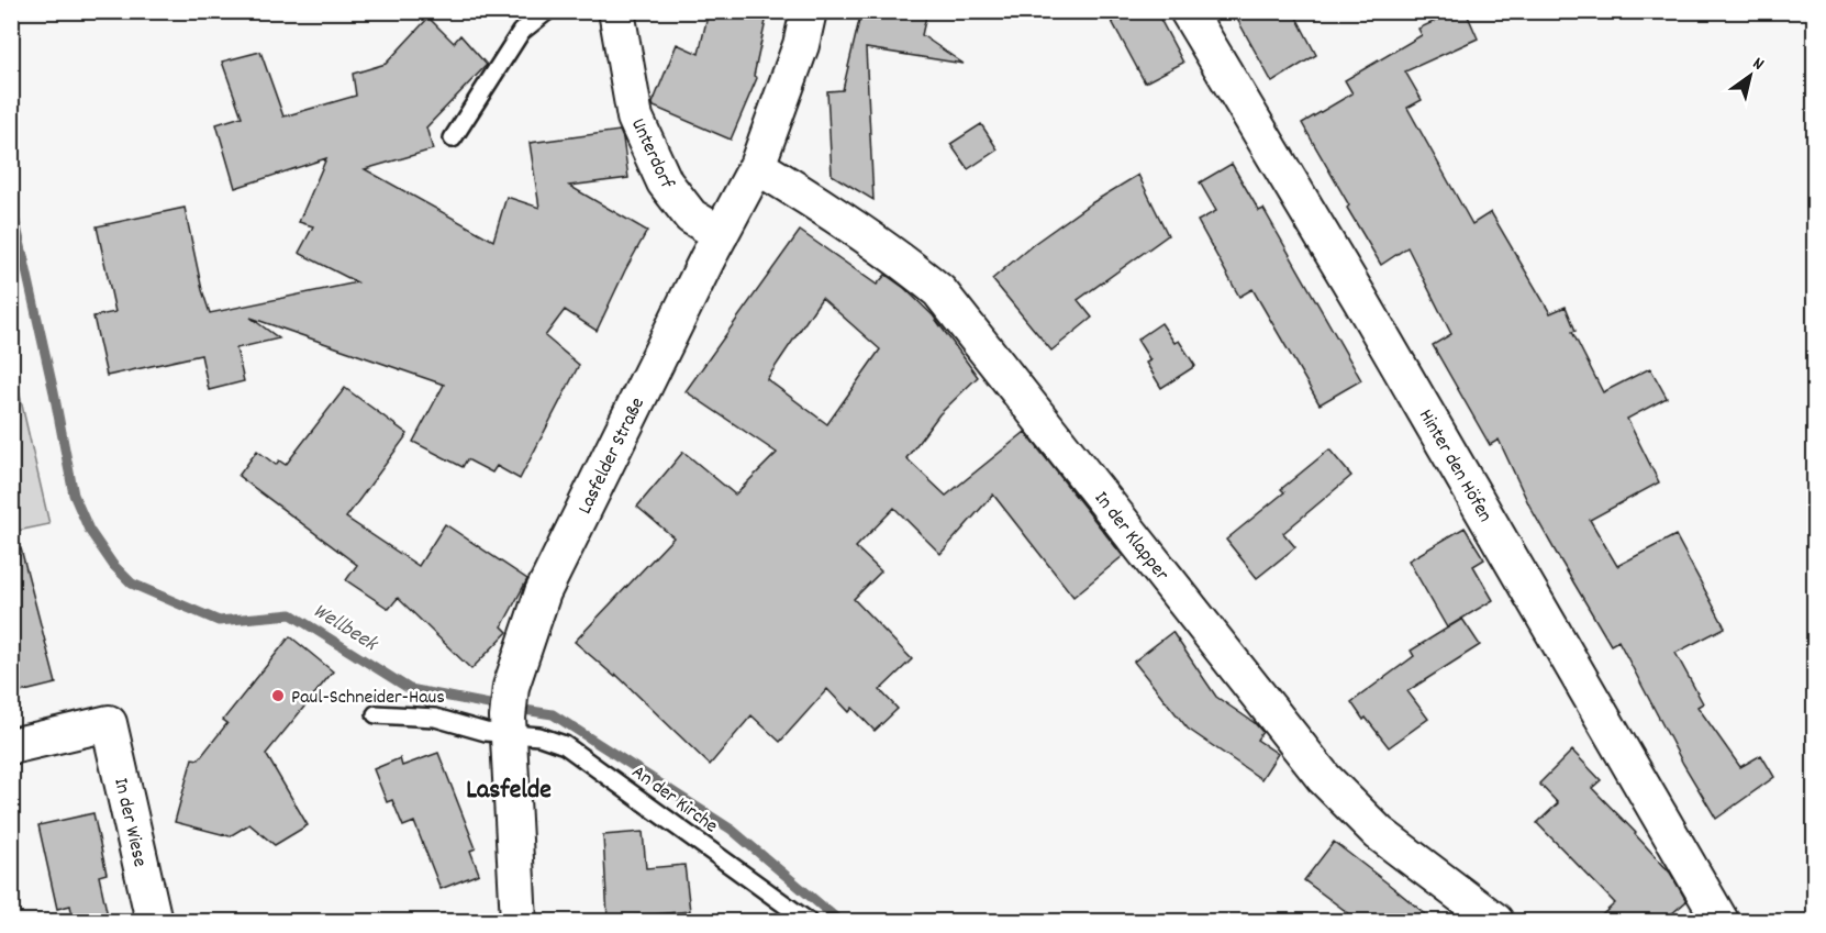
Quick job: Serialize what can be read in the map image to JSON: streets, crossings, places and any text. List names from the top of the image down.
{
  "streets": {
    "street": [
      "Unterdorf",
      "Lasfelder Straße",
      "Hinter den Höfen",
      "In der Klapper",
      "In der Wiese"
    ],
    "lane": ["An der Kirche"]
  },
  "crossings": [
    ["Unterdorf", "Lasfelder Straße"],
    ["Lasfelder Straße", "In der Klapper"],
    ["Lasfelder Straße", "An der Kirche"]
  ],
  "districts": ["Lasfelde"],
  "water": ["Wellbeek"],
  "places": ["Paul-Schneider-Haus"],
  "north": "top right"
}
